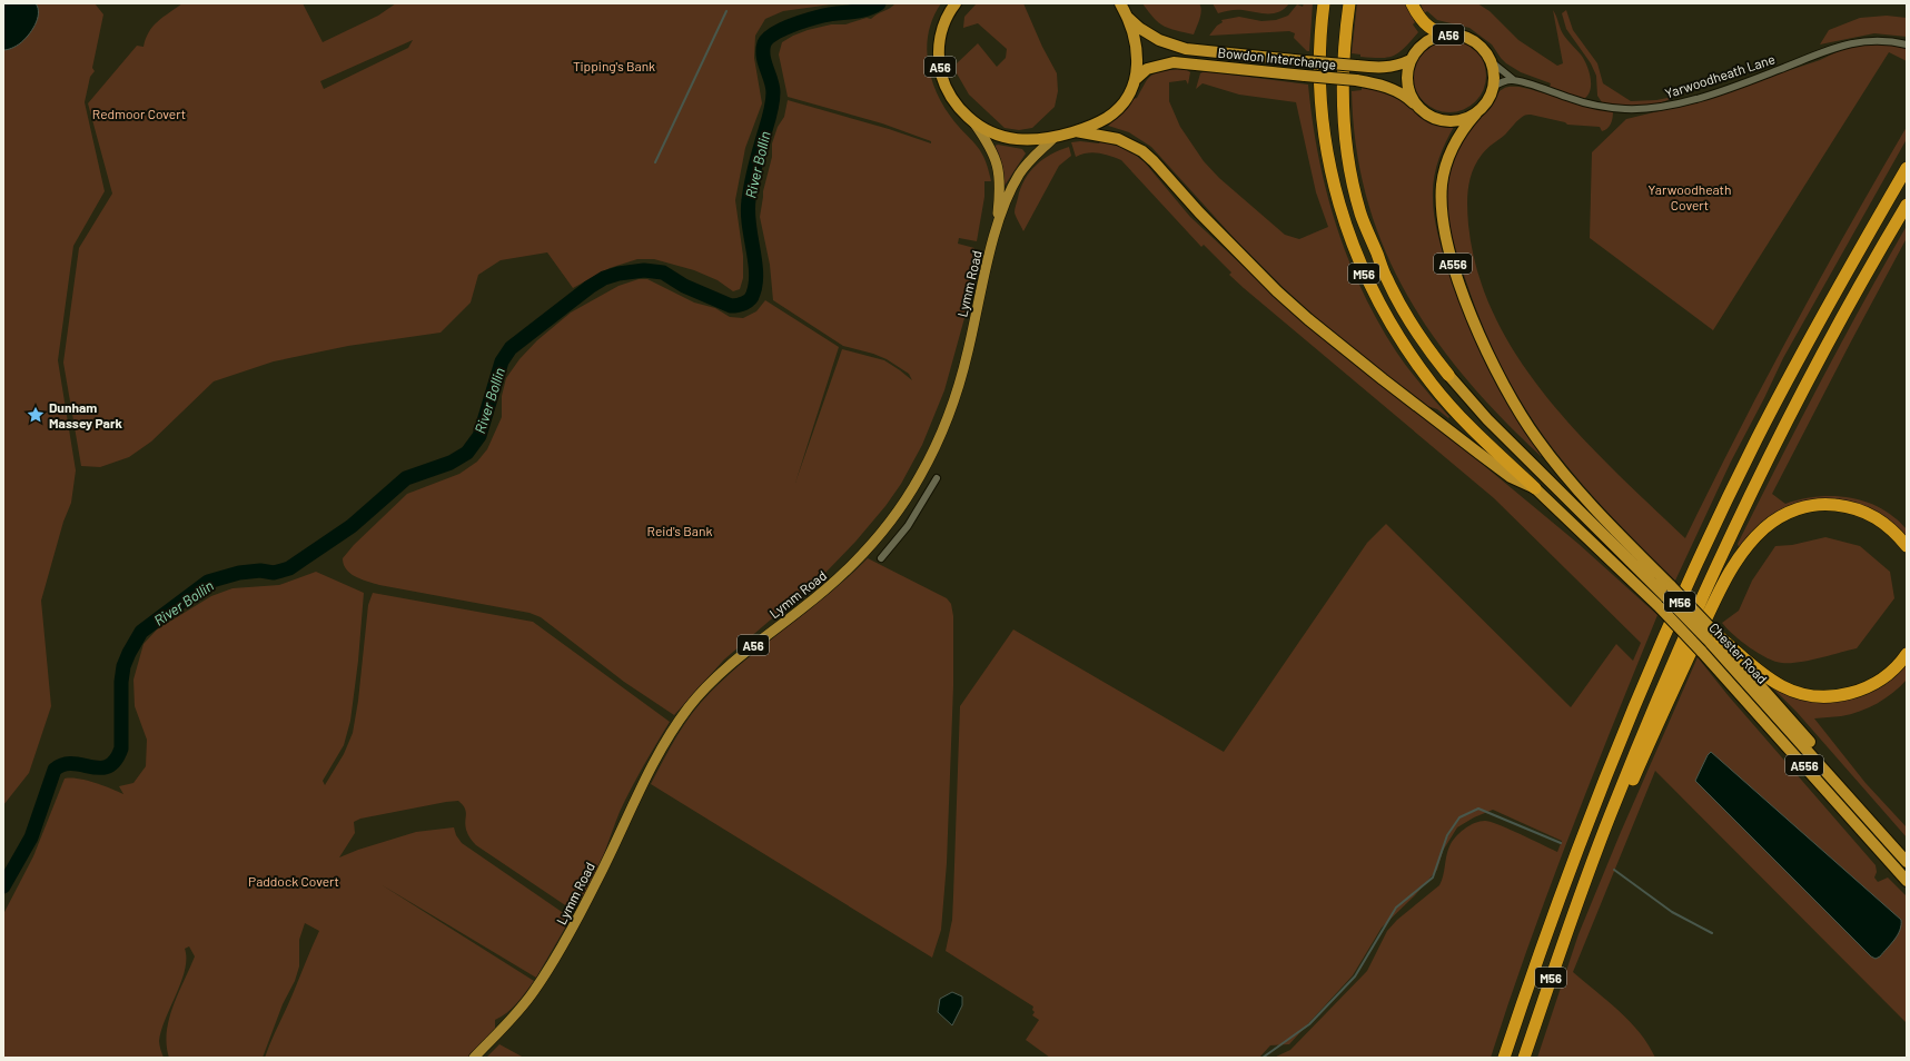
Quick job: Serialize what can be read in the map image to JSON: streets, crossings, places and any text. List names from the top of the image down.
{
  "streets": {
    "highway": [
      "A56",
      "Bowdon Interchange",
      "A556",
      "M56",
      "Chester Road"
    ],
    "main road": ["Lymm Road"],
    "street": ["Yarwoodheath Lane"]
  },
  "crossings": [
    ["A56", "Bowdon Interchange"],
    ["A56", "Yarwoodheath Lane"],
    ["A56", "A556"],
    ["A56", "Lymm Road"],
    ["A56", "Chester Road"],
    ["Bowdon Interchange", "Yarwoodheath Lane"],
    ["Bowdon Interchange", "A556"],
    ["Yarwoodheath Lane", "A556"],
    ["A556", "M56"],
    ["A556", "Chester Road"],
    ["M56", "Chester Road"]
  ],
  "water": ["River Bollin"],
  "parks": [
    "Tipping's Bank",
    "Redmoor Covert",
    "Yarwoodheath Covert",
    "Reid's Bank",
    "Paddock Covert"
  ],
  "places": {
    "place": ["Dunham Massey Park"]
  }
}
